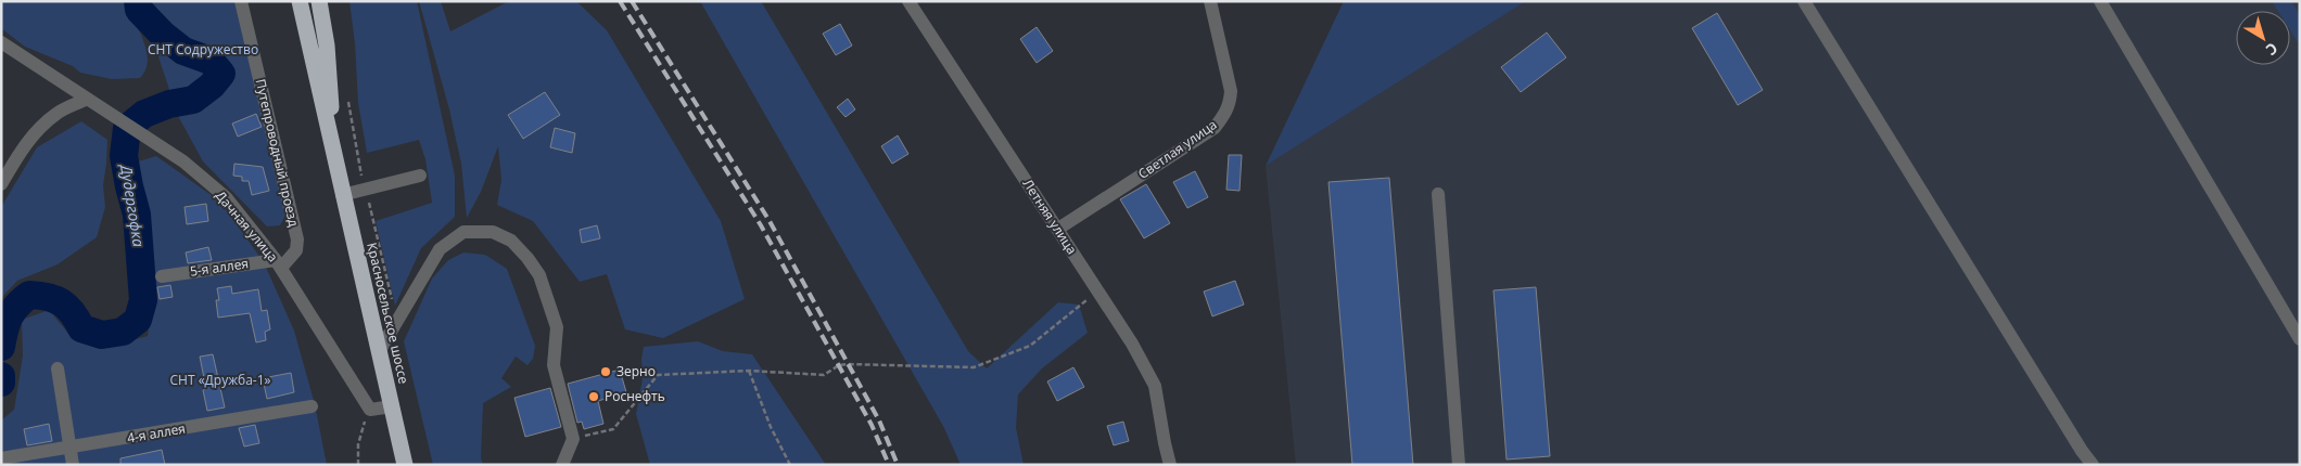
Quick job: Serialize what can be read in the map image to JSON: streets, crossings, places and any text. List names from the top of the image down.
{
  "streets": {
    "highway": ["Красносельское шоссе"],
    "street": [
      "Светлая улица",
      "Путепроводный проезд",
      "Летняя улица",
      "Дачная улица",
      "5-я аллея",
      "4-я аллея"
    ]
  },
  "crossings": [
    ["Светлая улица", "Летняя улица"],
    ["Путепроводный проезд", "Дачная улица"],
    ["Путепроводный проезд", "5-я аллея"],
    ["Дачная улица", "5-я аллея"]
  ],
  "water": ["Дудергофка"],
  "parks": ["СНТ Содружество", "СНТ «Дружба-1»"],
  "places": ["Зерно", "Роснефть"],
  "north": "bottom right"
}
